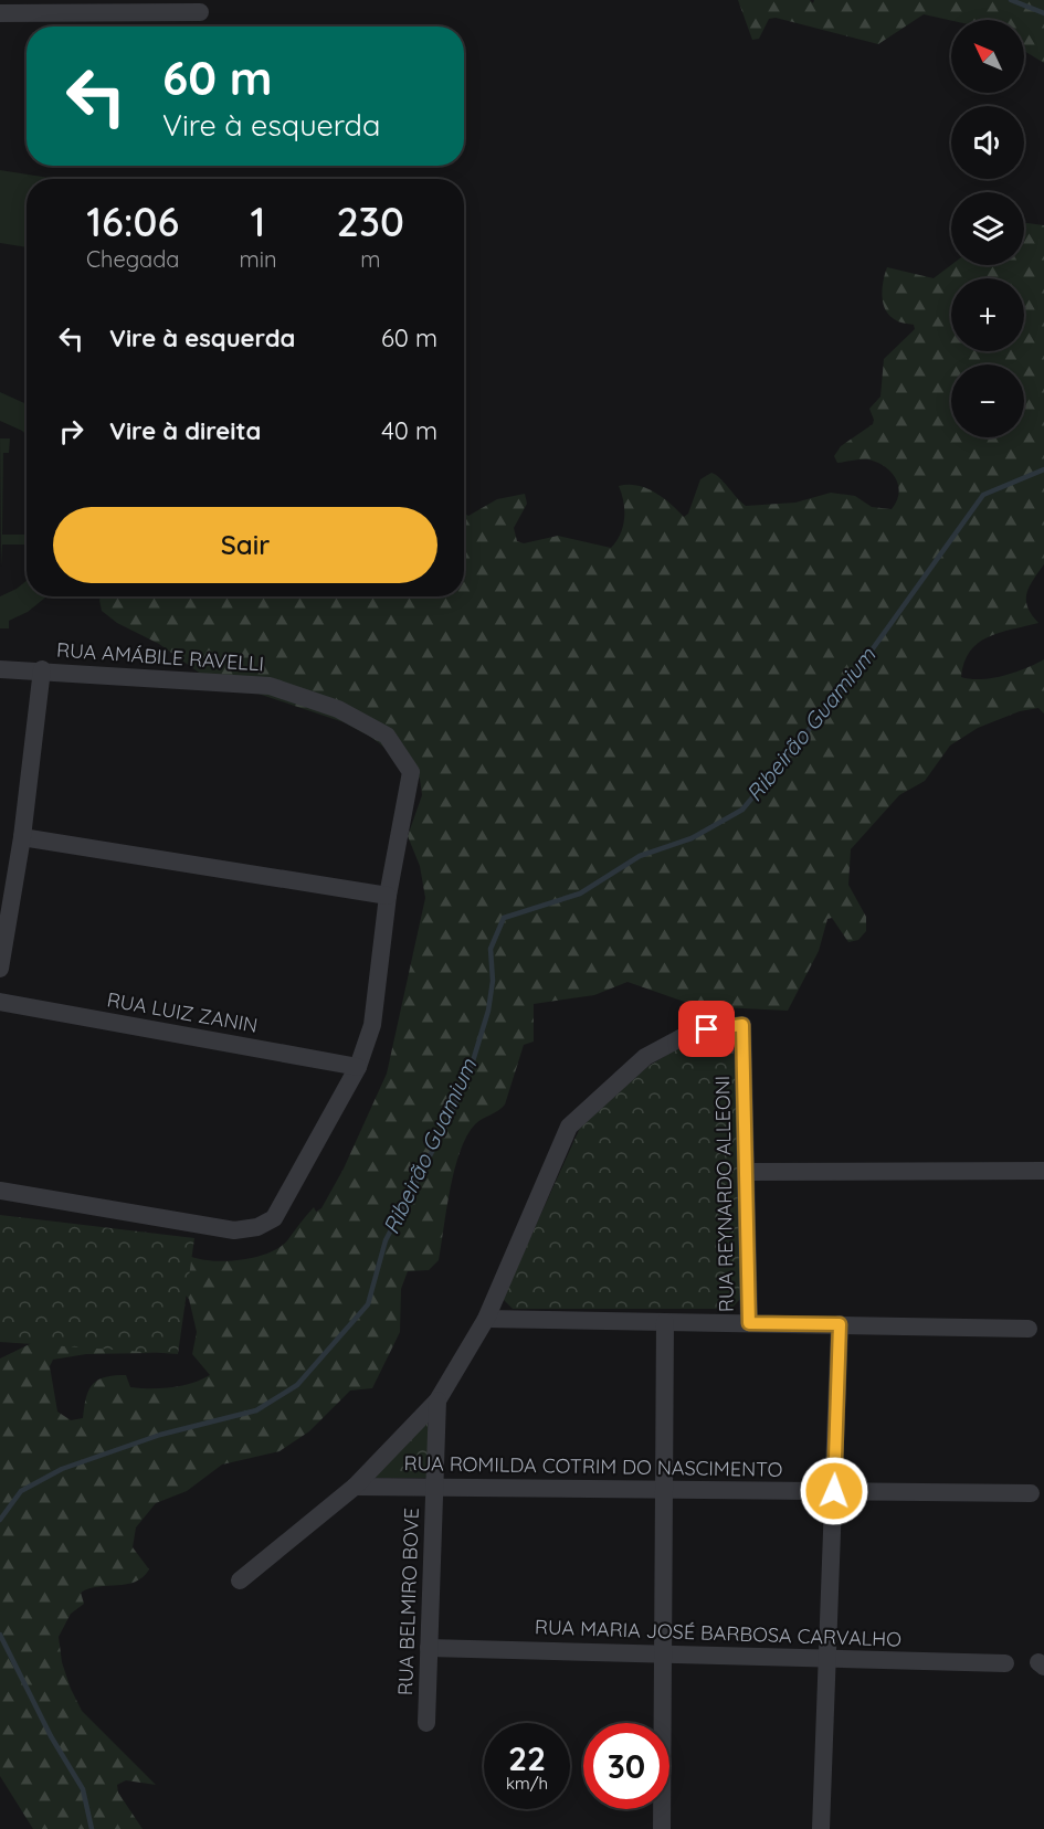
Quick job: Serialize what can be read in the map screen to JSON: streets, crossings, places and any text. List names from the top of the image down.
{
  "streets": {
    "street": [
      "RUA AMÁBILE RAVELLI",
      "RUA LUIZ ZANIN",
      "RUA REYNARDO ALLEONI",
      "RUA ROMILDA COTRIM DO NASCIMENTO",
      "RUA BELMIRO BOVE",
      "RUA MARIA JOSÉ BARBOSA CARVALHO"
    ]
  },
  "crossings": [
    ["RUA ROMILDA COTRIM DO NASCIMENTO", "RUA BELMIRO BOVE"],
    ["RUA BELMIRO BOVE", "RUA MARIA JOSÉ BARBOSA CARVALHO"]
  ],
  "water": ["Ribeirão Guamium"],
  "north": "top left",
  "page": {
    "map_buttons": ["+", "−"],
    "turn": ["60 m", "Vire à esquerda"],
    "eta": [
      "16:06",
      "Chegada",
      "1",
      "min",
      "230",
      "m"
    ],
    "list": [
      {
        "name": "Vire à esquerda",
        "value": "60 m"
      },
      {
        "name": "Vire à direita",
        "value": "40 m"
      }
    ],
    "buttons": "Sair",
    "speed": "22 km/h",
    "limit": "30"
  }
}
